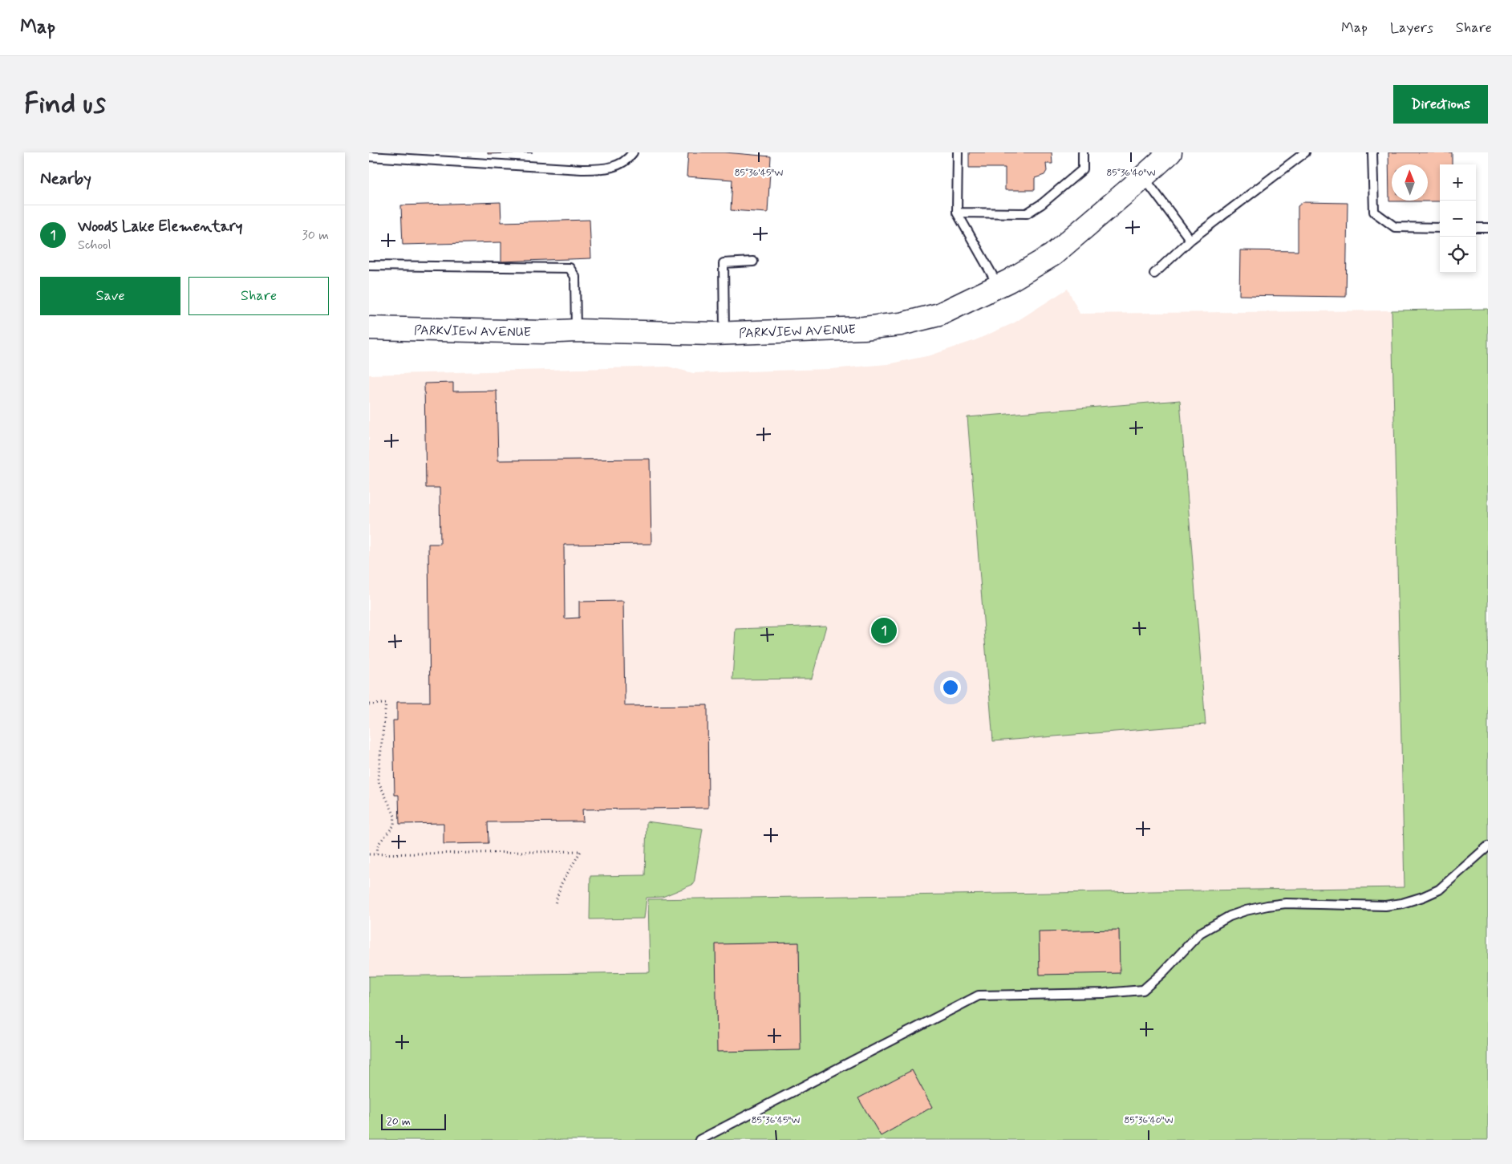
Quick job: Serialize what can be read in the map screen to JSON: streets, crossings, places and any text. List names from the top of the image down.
{
  "streets": {
    "street": ["PARKVIEW AVENUE"]
  },
  "scale_bar": "20 m",
  "north": "top",
  "page": {
    "header": "Map",
    "nav": ["Map", "Layers", "Share"],
    "buttons": [
      "Directions",
      ["Save", "Share"]
    ],
    "title": "Find us",
    "heading": "Nearby",
    "map_buttons": ["+", "−"],
    "list": [
      {
        "mark": "1",
        "name": "Woods Lake Elementary",
        "note": "School",
        "value": "30 m"
      }
    ],
    "pins": "1",
    "scale": "20 m"
  },
  "coordinates": ["85°36'45\"W", "85°36'40\"W"]
}
